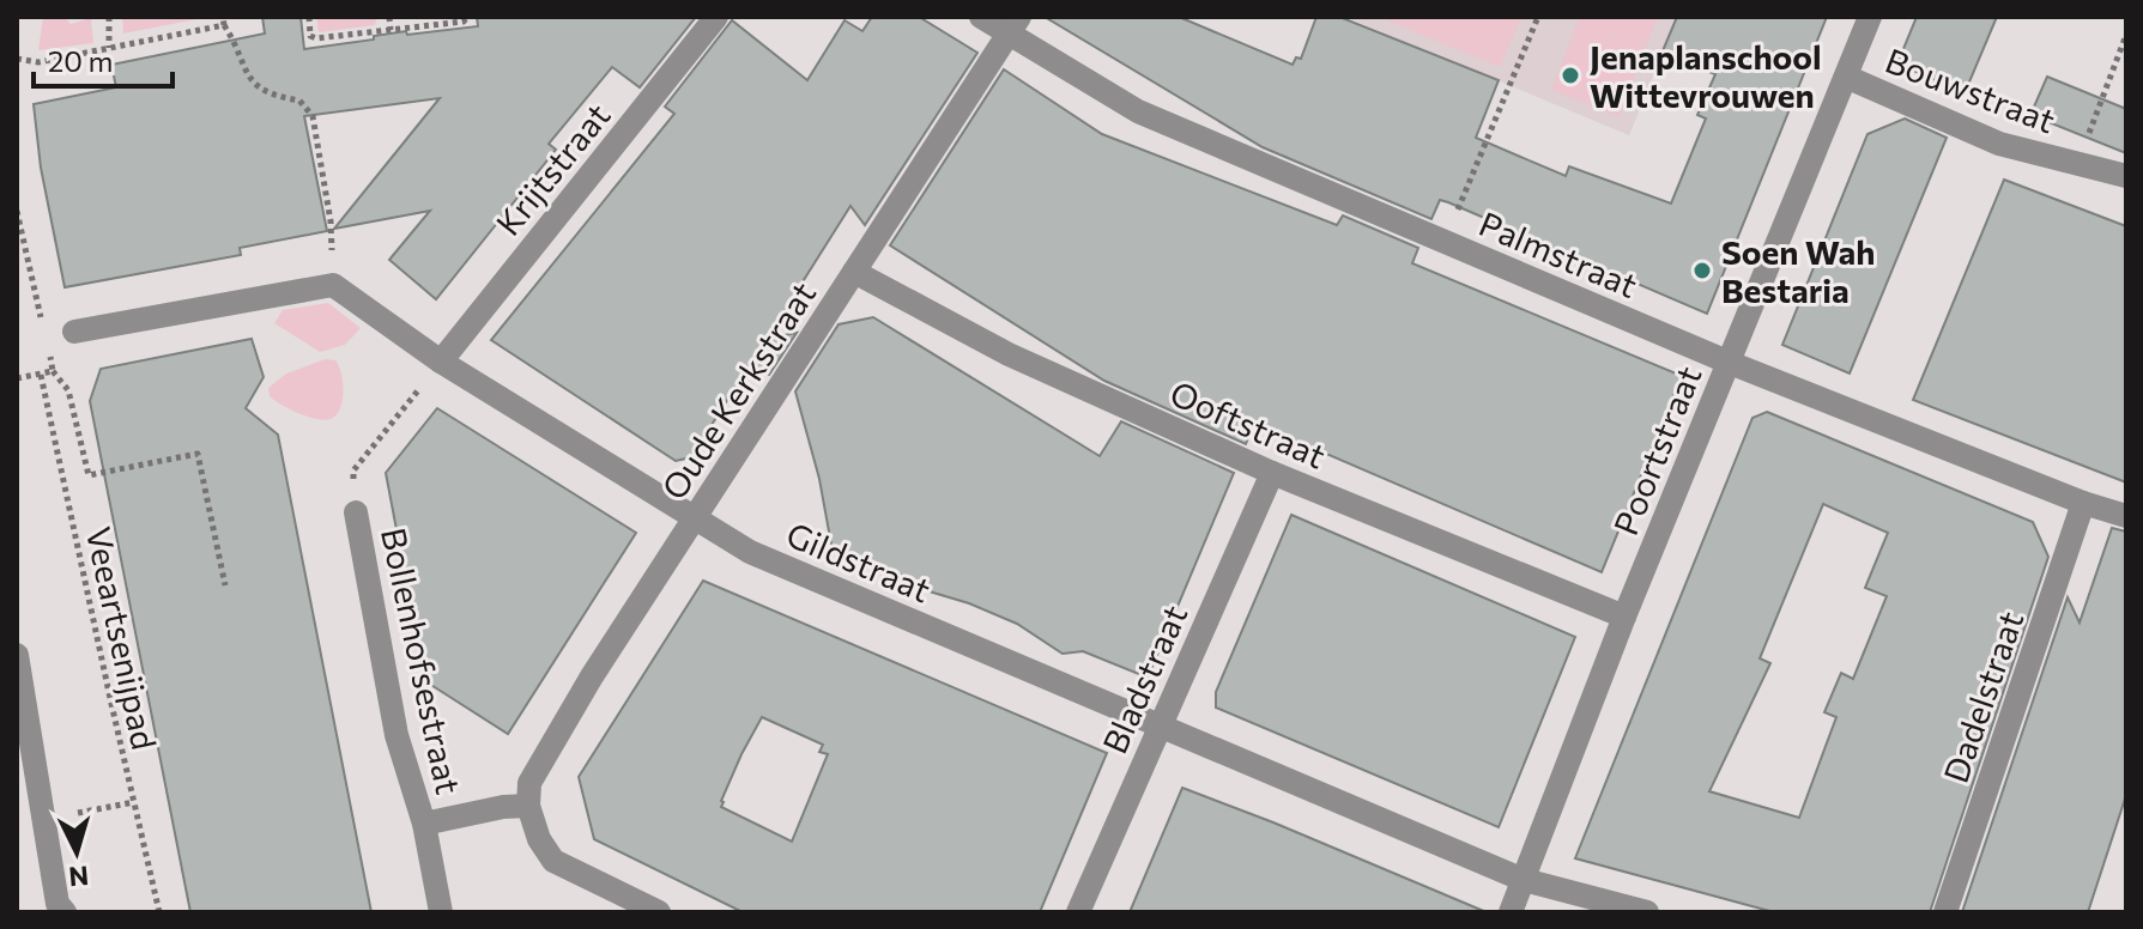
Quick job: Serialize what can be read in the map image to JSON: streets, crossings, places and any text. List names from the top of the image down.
{
  "streets": {
    "street": [
      "Bouwstraat",
      "Krijtstraat",
      "Palmstraat",
      "Oude Kerkstraat",
      "Ooftstraat",
      "Poortstraat",
      "Gildstraat",
      "Bollenhofsestraat",
      "Bladstraat",
      "Dadelstraat"
    ],
    "path": ["Veeartsenijpad"]
  },
  "crossings": [
    ["Bouwstraat", "Poortstraat"],
    ["Krijtstraat", "Gildstraat"],
    ["Palmstraat", "Oude Kerkstraat"],
    ["Palmstraat", "Poortstraat"],
    ["Palmstraat", "Dadelstraat"],
    ["Oude Kerkstraat", "Ooftstraat"],
    ["Oude Kerkstraat", "Gildstraat"],
    ["Oude Kerkstraat", "Bollenhofsestraat"],
    ["Ooftstraat", "Poortstraat"],
    ["Ooftstraat", "Bladstraat"],
    ["Poortstraat", "Gildstraat"],
    ["Gildstraat", "Bladstraat"]
  ],
  "places": ["Jenaplanschool Wittevrouwen", "Soen Wah Bestaria"],
  "scale_bar": "20 m",
  "north": "bottom"
}
